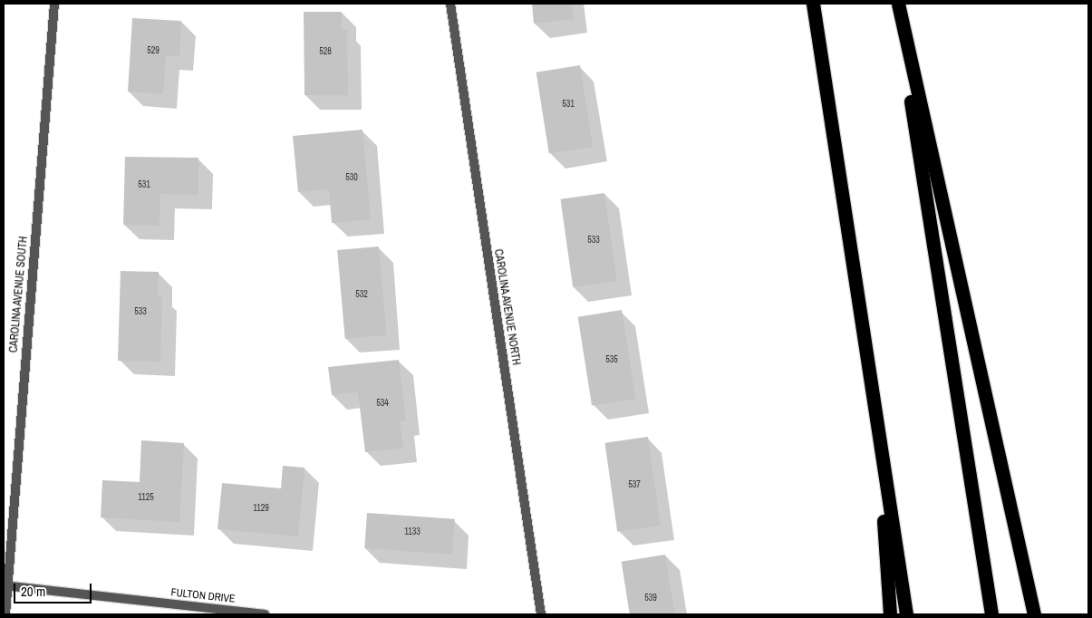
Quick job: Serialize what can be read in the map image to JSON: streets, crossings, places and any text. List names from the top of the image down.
{
  "streets": {
    "street": ["CAROLINA AVENUE SOUTH", "CAROLINA AVENUE NORTH", "FULTON DRIVE"]
  },
  "crossings": [
    ["CAROLINA AVENUE SOUTH", "FULTON DRIVE"]
  ],
  "house_numbers": [
    "529",
    "528",
    "531",
    "530",
    "531",
    "533",
    "532",
    "533",
    "535",
    "534",
    "537",
    "1125",
    "1129",
    "1133",
    "539"
  ],
  "scale_bar": "20 m"
}
